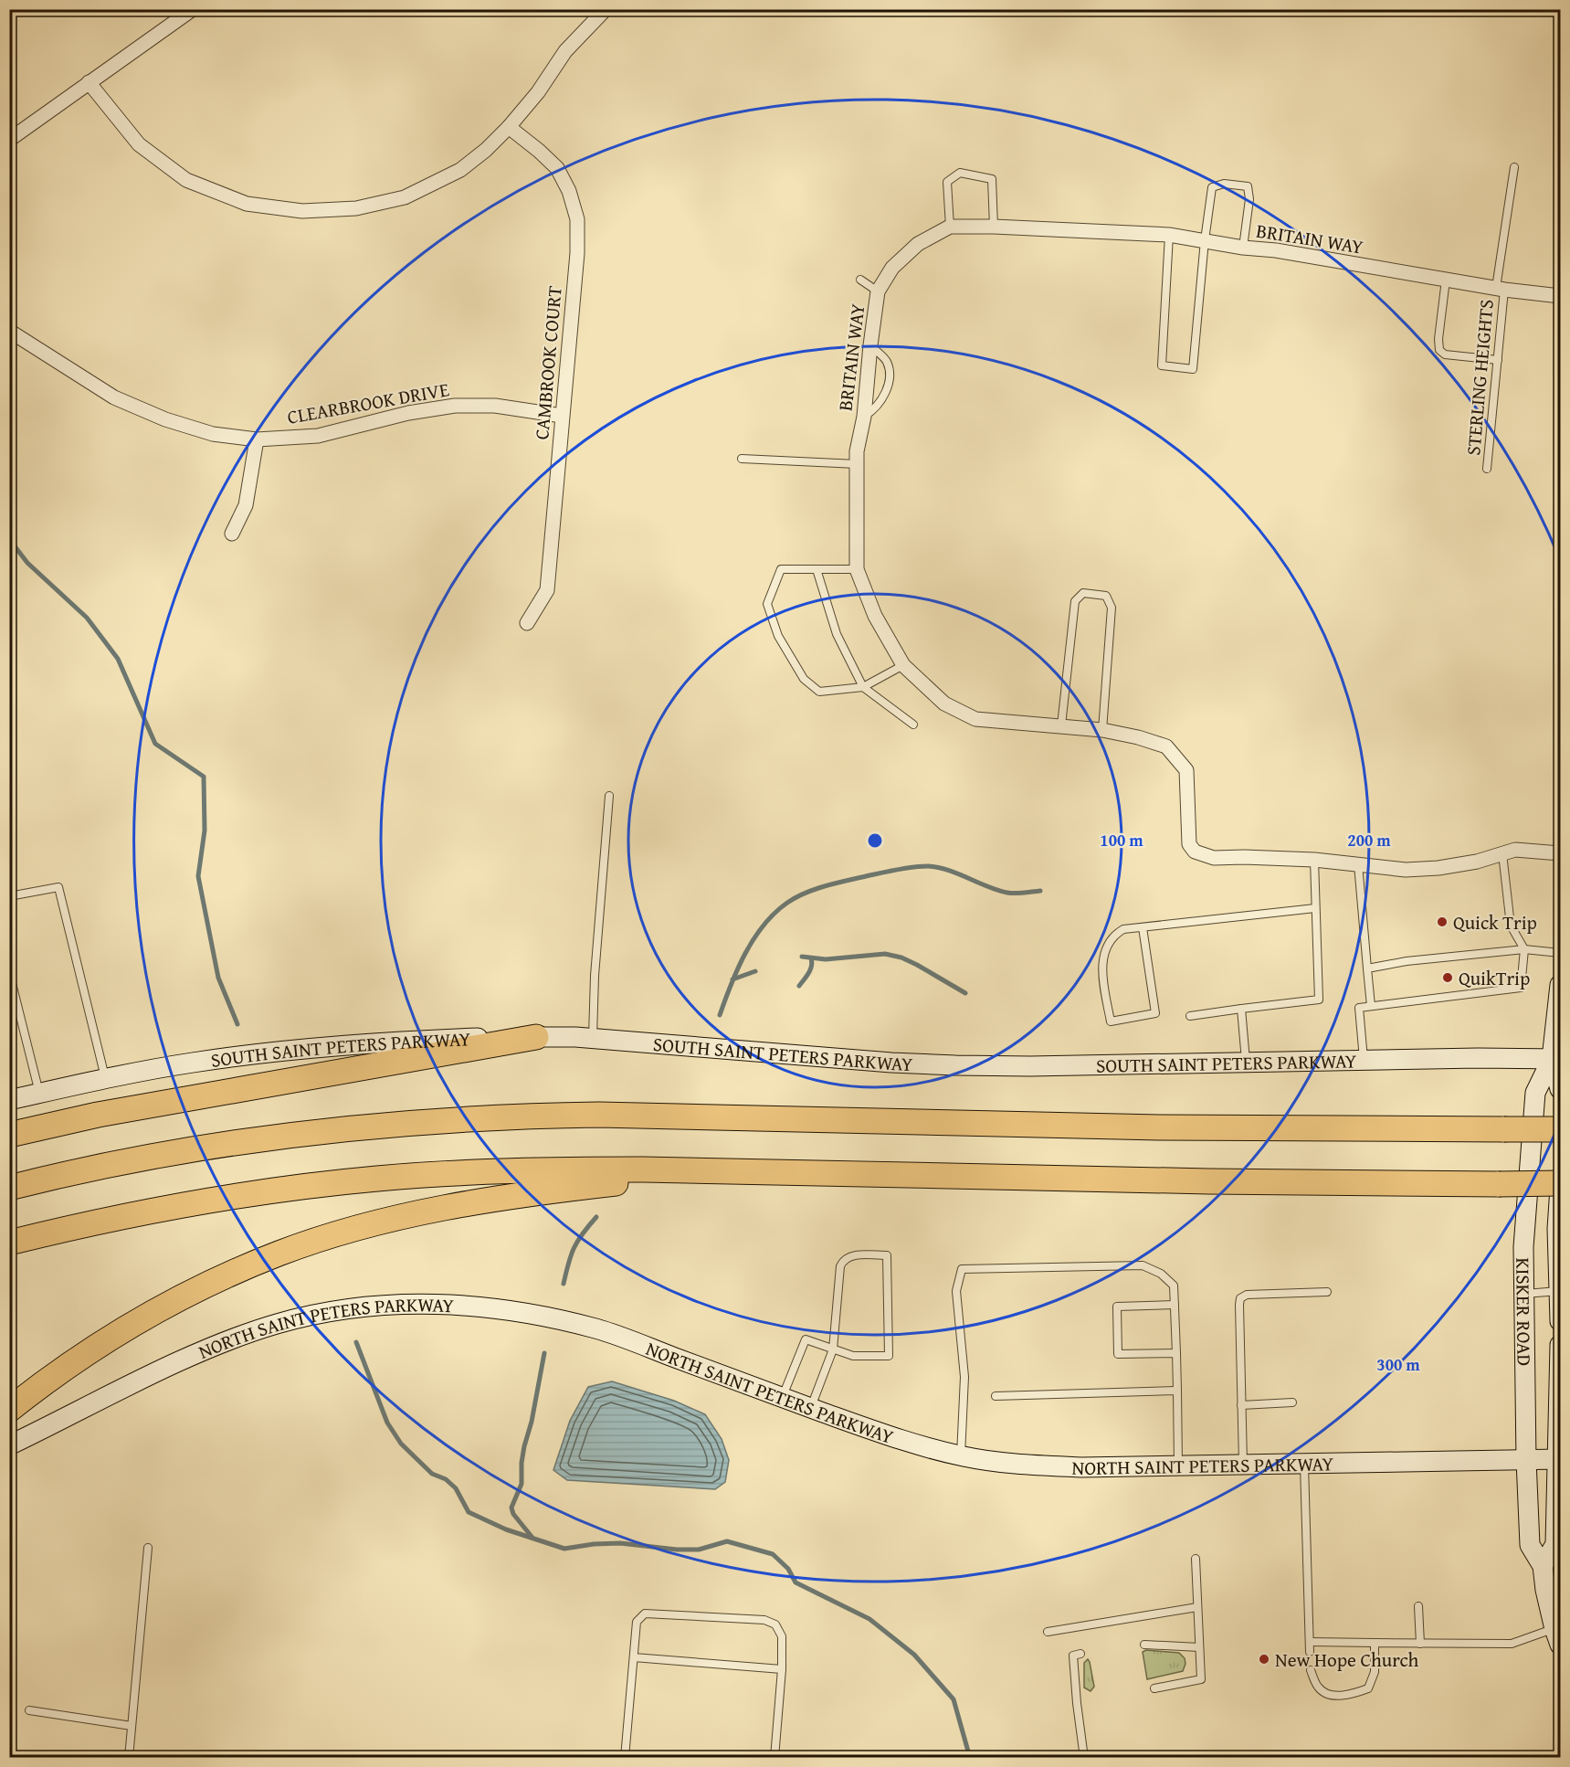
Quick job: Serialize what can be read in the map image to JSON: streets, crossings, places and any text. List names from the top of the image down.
{
  "streets": {
    "main road": ["SOUTH SAINT PETERS PARKWAY", "KISKER ROAD", "NORTH SAINT PETERS PARKWAY"],
    "street": ["BRITAIN WAY", "CAMBROOK COURT", "CLEARBROOK DRIVE"],
    "lane": ["STERLING HEIGHTS"]
  },
  "crossings": [
    ["BRITAIN WAY", "STERLING HEIGHTS"],
    ["CAMBROOK COURT", "CLEARBROOK DRIVE"],
    ["SOUTH SAINT PETERS PARKWAY", "KISKER ROAD"],
    ["KISKER ROAD", "NORTH SAINT PETERS PARKWAY"]
  ],
  "places": ["Quick Trip", "QuikTrip", "New Hope Church"],
  "rings": ["100 m", "200 m", "300 m"]
}
